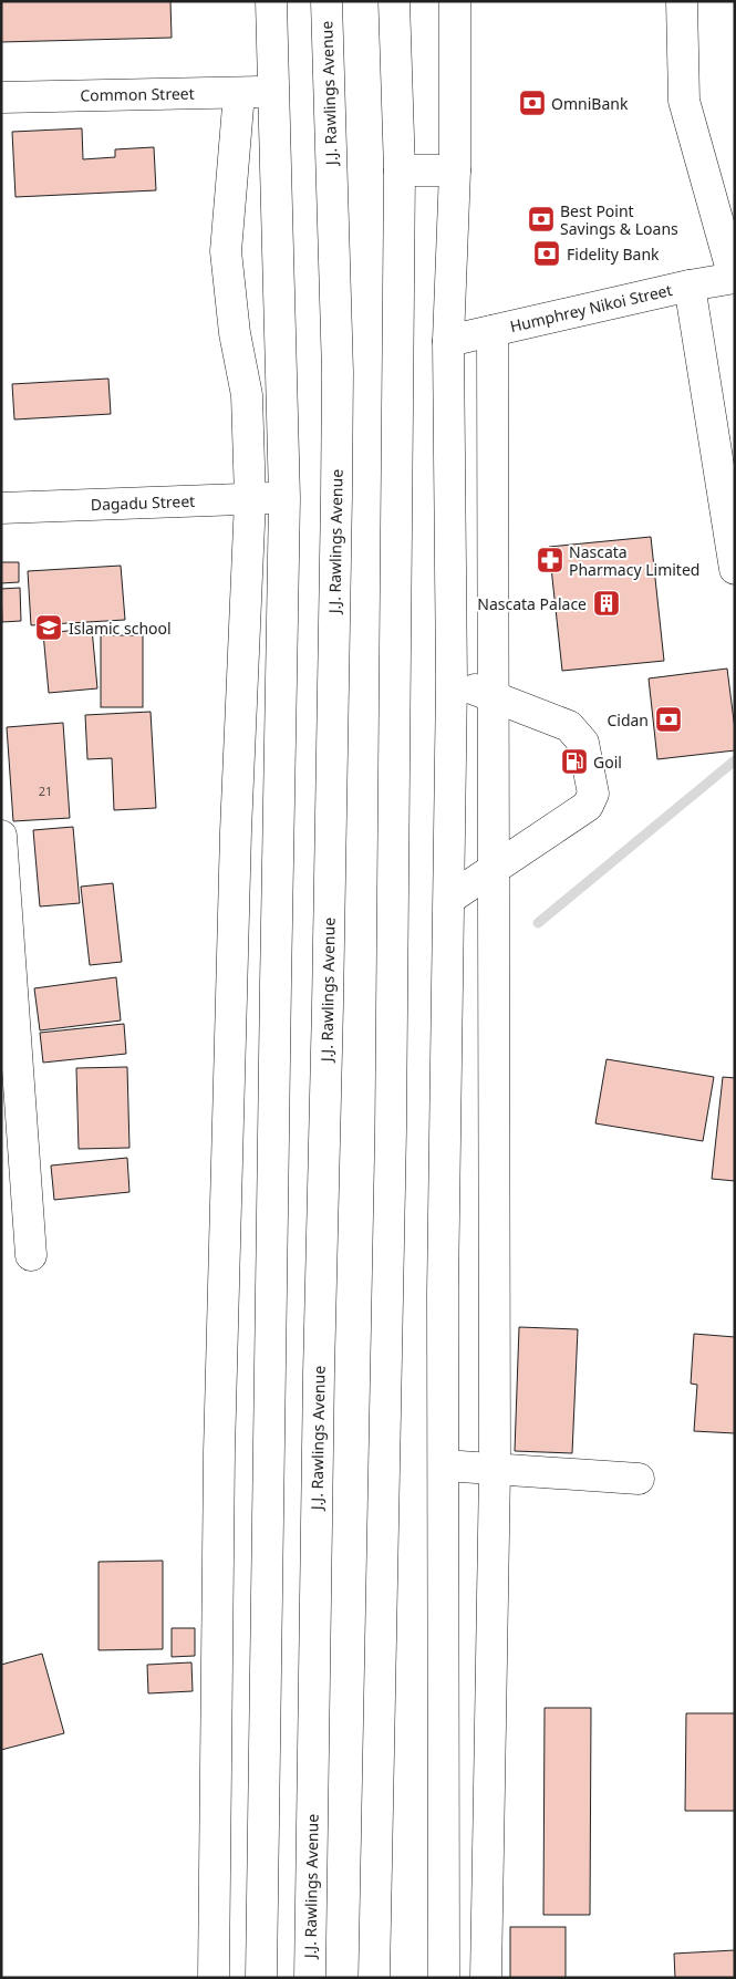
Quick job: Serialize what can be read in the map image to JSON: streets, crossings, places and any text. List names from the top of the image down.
{
  "streets": {
    "main road": [
      "J.J. Rawlings Avenue",
      "Common Street",
      "Humphrey Nikoi Street",
      "Dagadu Street"
    ]
  },
  "places": {
    "bank": [
      "OmniBank",
      "Best Point Savings & Loans",
      "Fidelity Bank",
      "Cidan"
    ],
    "pharmacy": ["Nascata Pharmacy Limited"],
    "building": ["Nascata Palace"],
    "school or university": ["Islamic school"],
    "fuel station": ["Goil"]
  },
  "house_numbers": ["21"]
}
